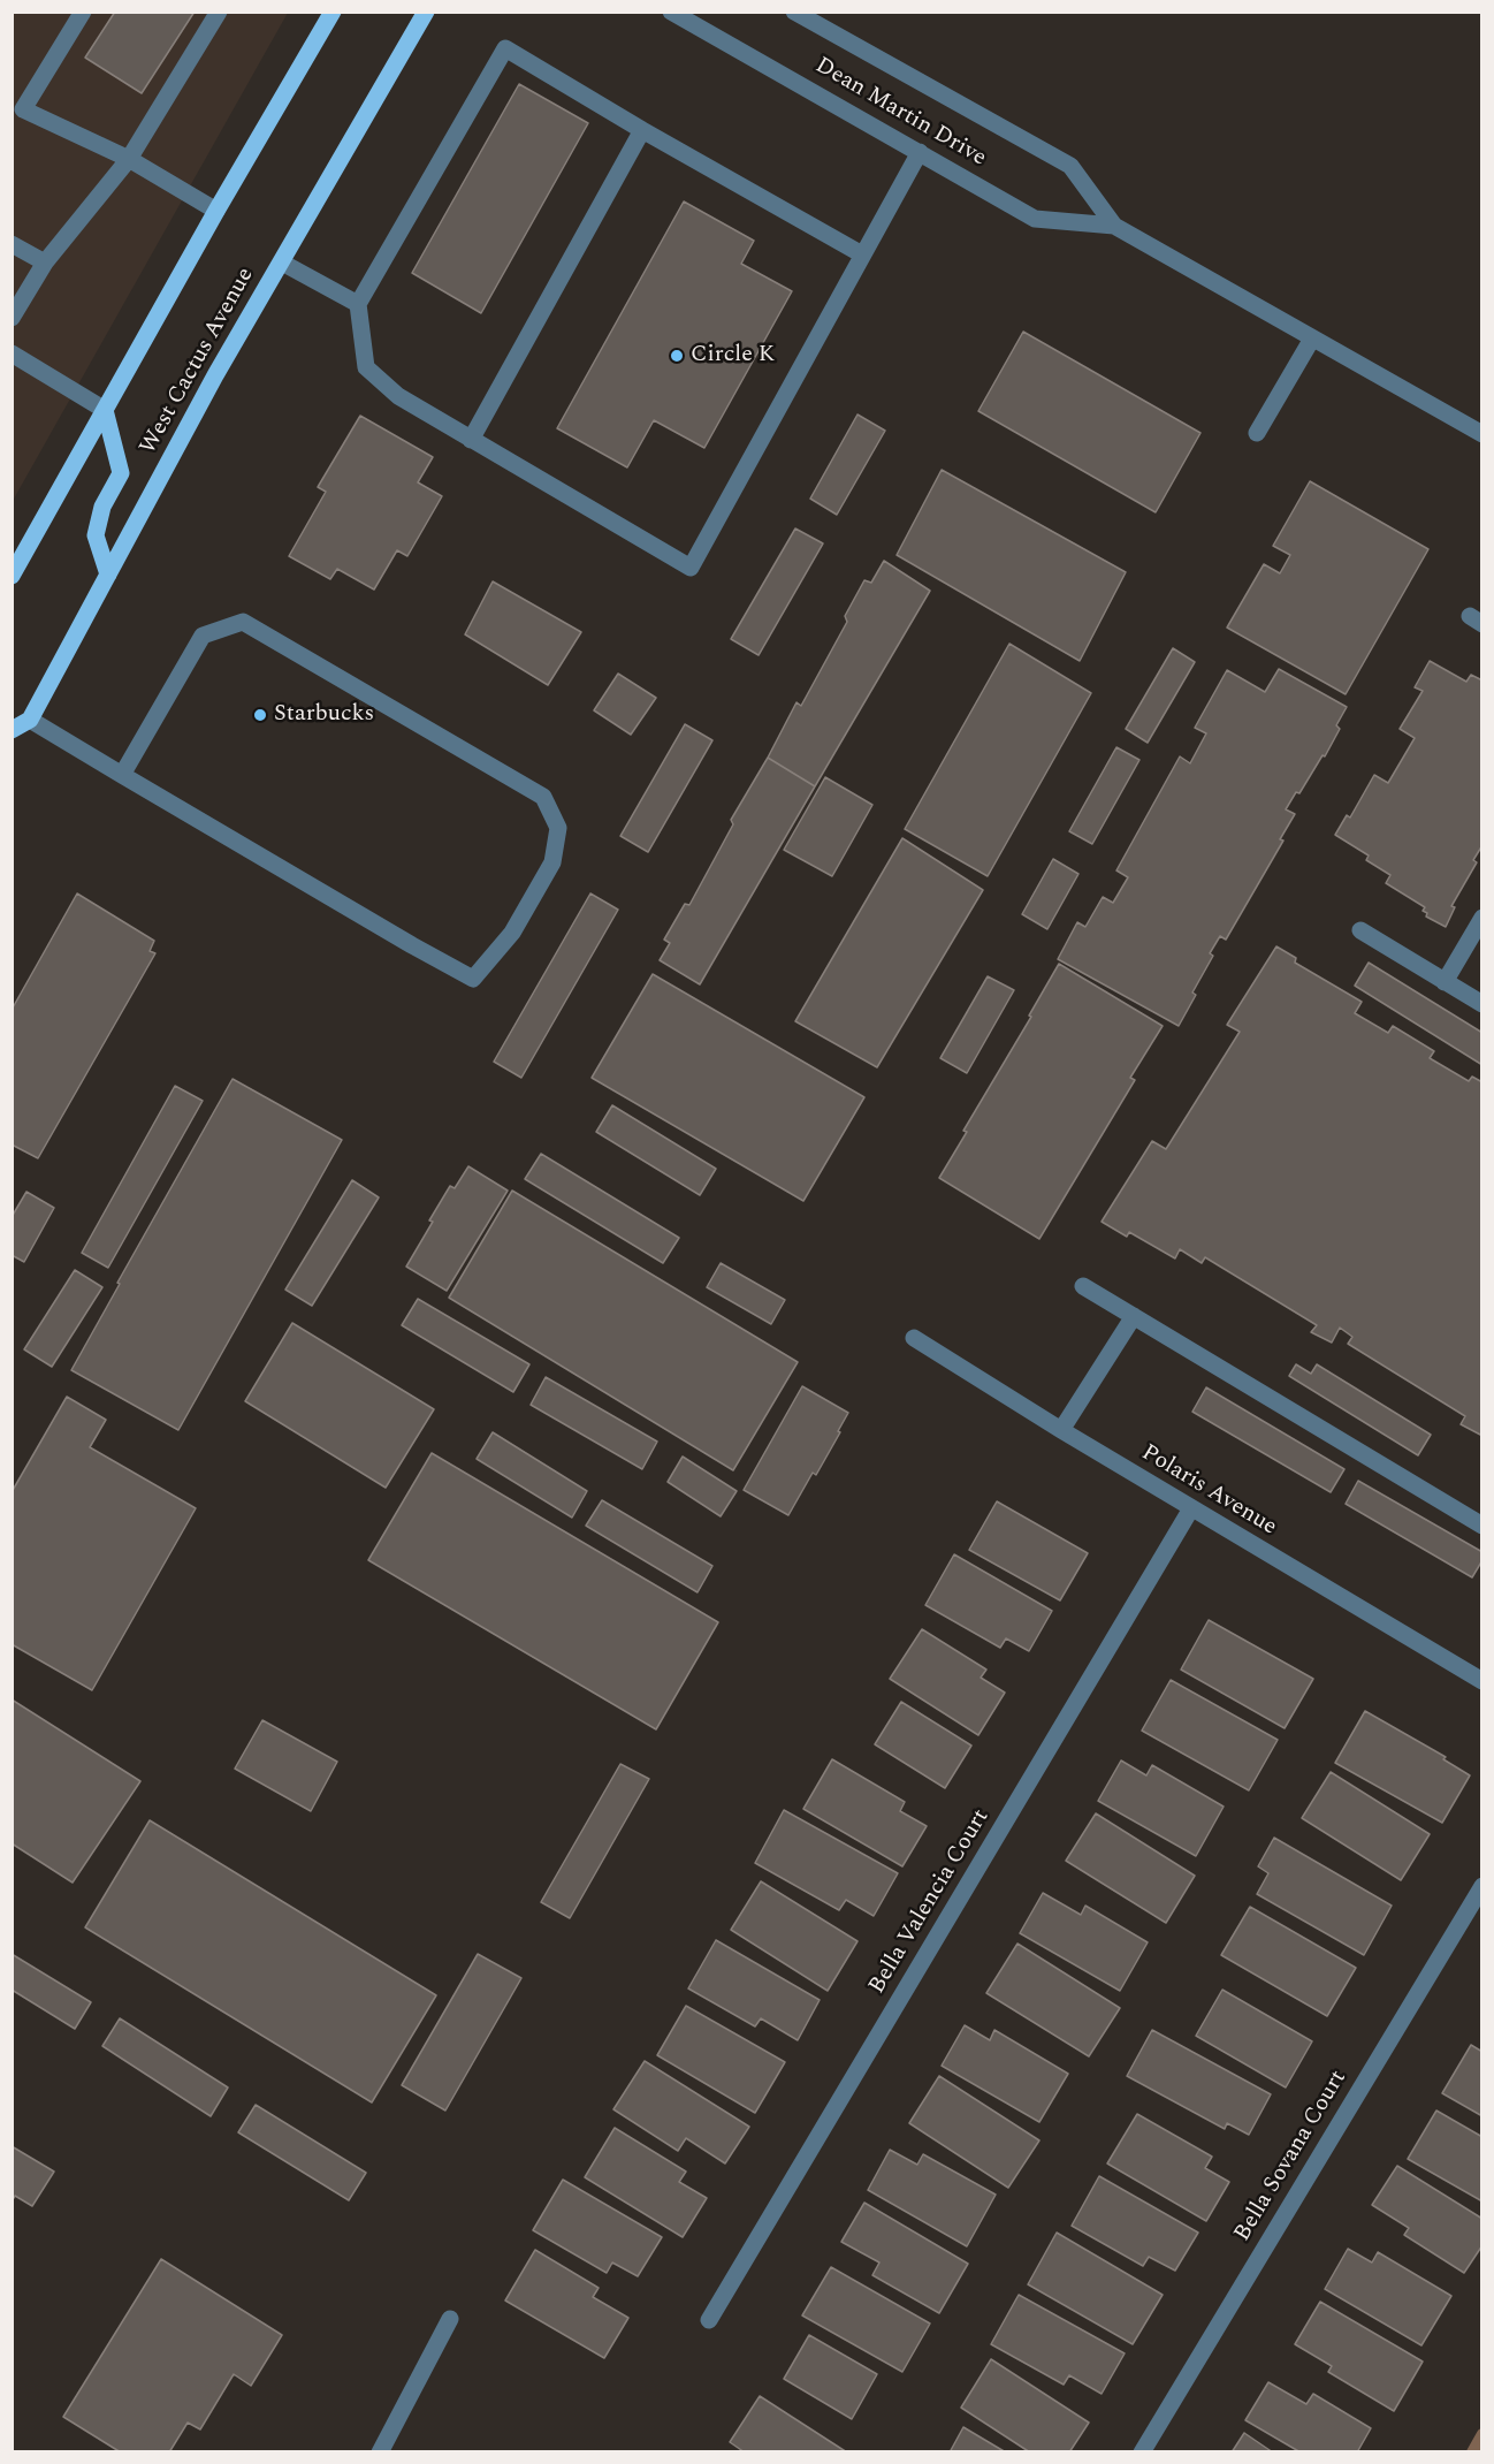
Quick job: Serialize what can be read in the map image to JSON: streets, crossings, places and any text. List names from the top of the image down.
{
  "streets": {
    "main road": ["West Cactus Avenue"],
    "street": [
      "Dean Martin Drive",
      "Polaris Avenue",
      "Bella Valencia Court",
      "Bella Sovana Court"
    ]
  },
  "crossings": [
    ["Polaris Avenue", "Bella Valencia Court"]
  ],
  "places": ["Circle K", "Starbucks"]
}
